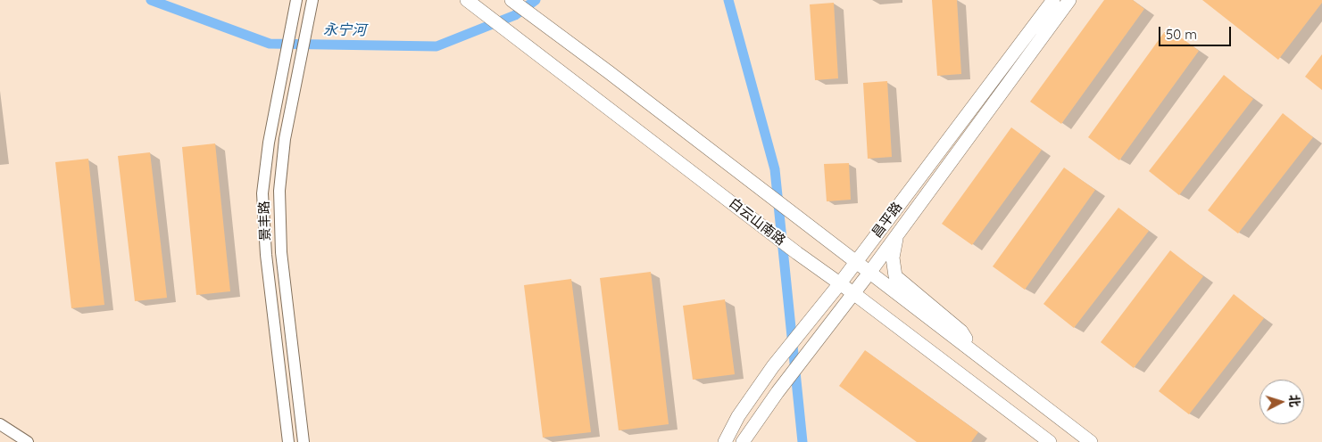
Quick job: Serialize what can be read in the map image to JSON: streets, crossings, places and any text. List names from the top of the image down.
{
  "streets": {
    "main road": ["昌平路", "白云山南路"],
    "street": ["景丰路"]
  },
  "crossings": [
    ["昌平路", "白云山南路"]
  ],
  "water": ["永宁河"],
  "scale_bar": "50 m",
  "north": "right"
}
